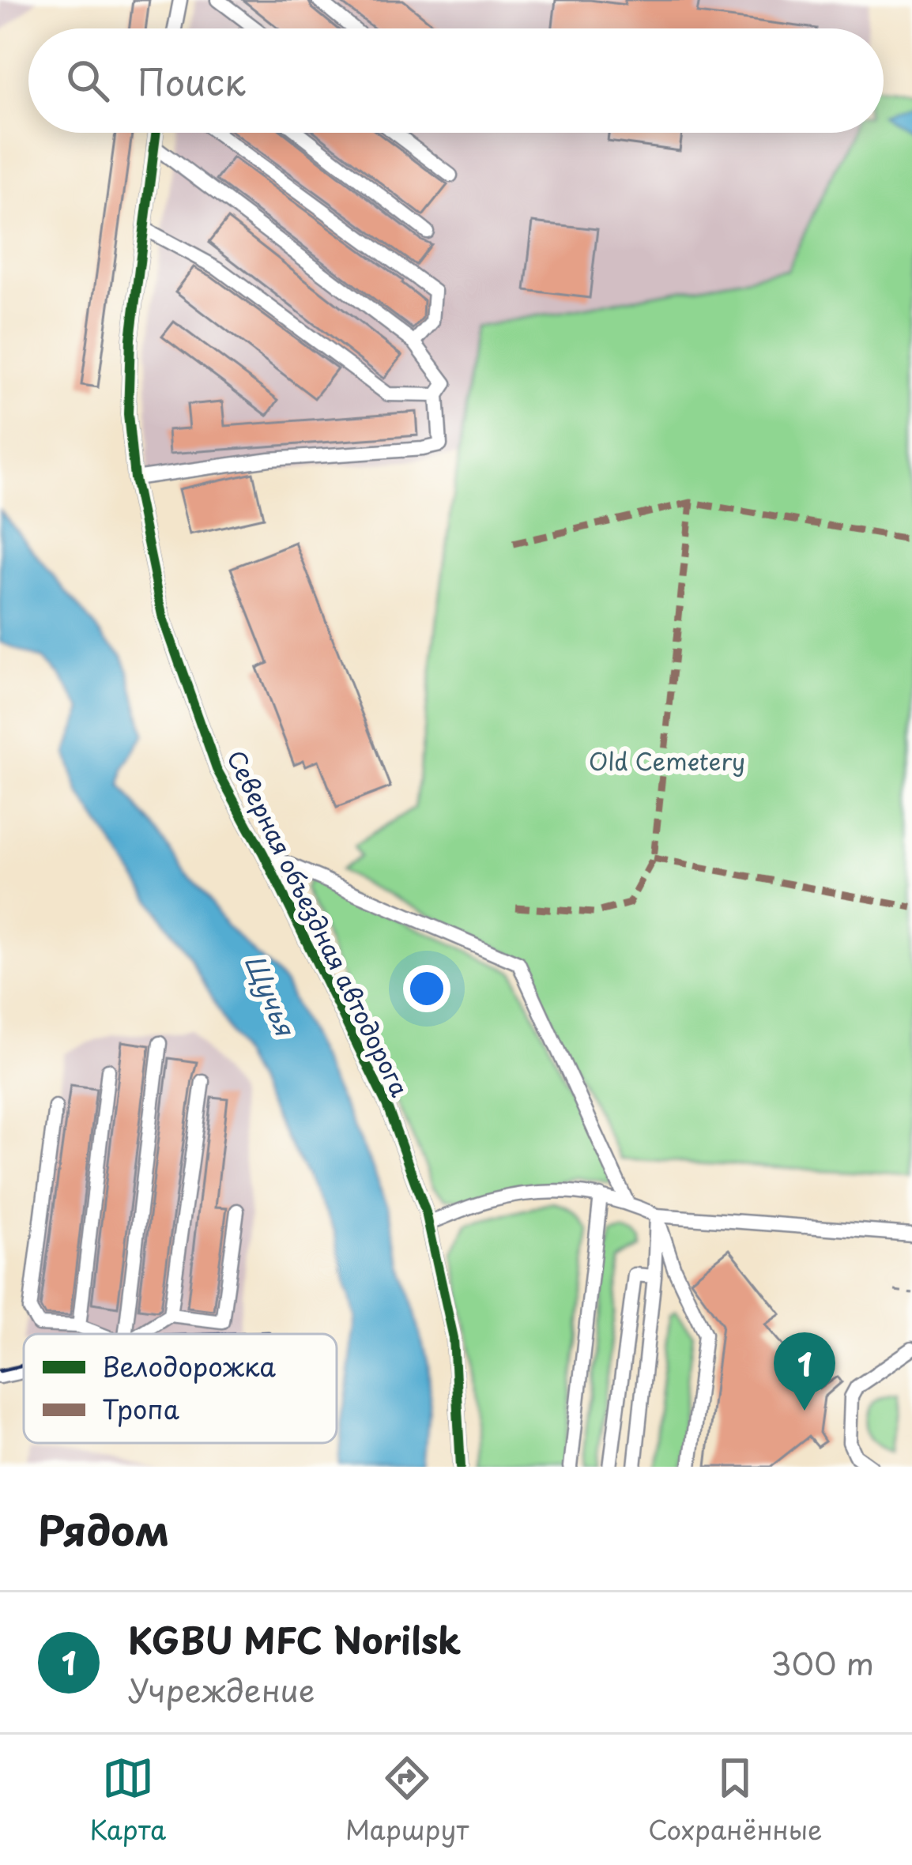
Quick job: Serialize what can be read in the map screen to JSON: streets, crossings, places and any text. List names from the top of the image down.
{
  "streets": {
    "street": ["Северная объездная автодорога"]
  },
  "water": ["Щучья"],
  "parks": ["Old Cemetery"],
  "legend": ["Велодорожка", "Тропа"],
  "page": {
    "search": "Поиск",
    "pins": "1",
    "heading": "Рядом",
    "list": [
      {
        "mark": "1",
        "name": "KGBU MFC Norilsk",
        "note": "Учреждение",
        "value": "300 m"
      }
    ],
    "nav": ["Карта", "Маршрут", "Сохранённые"]
  }
}
